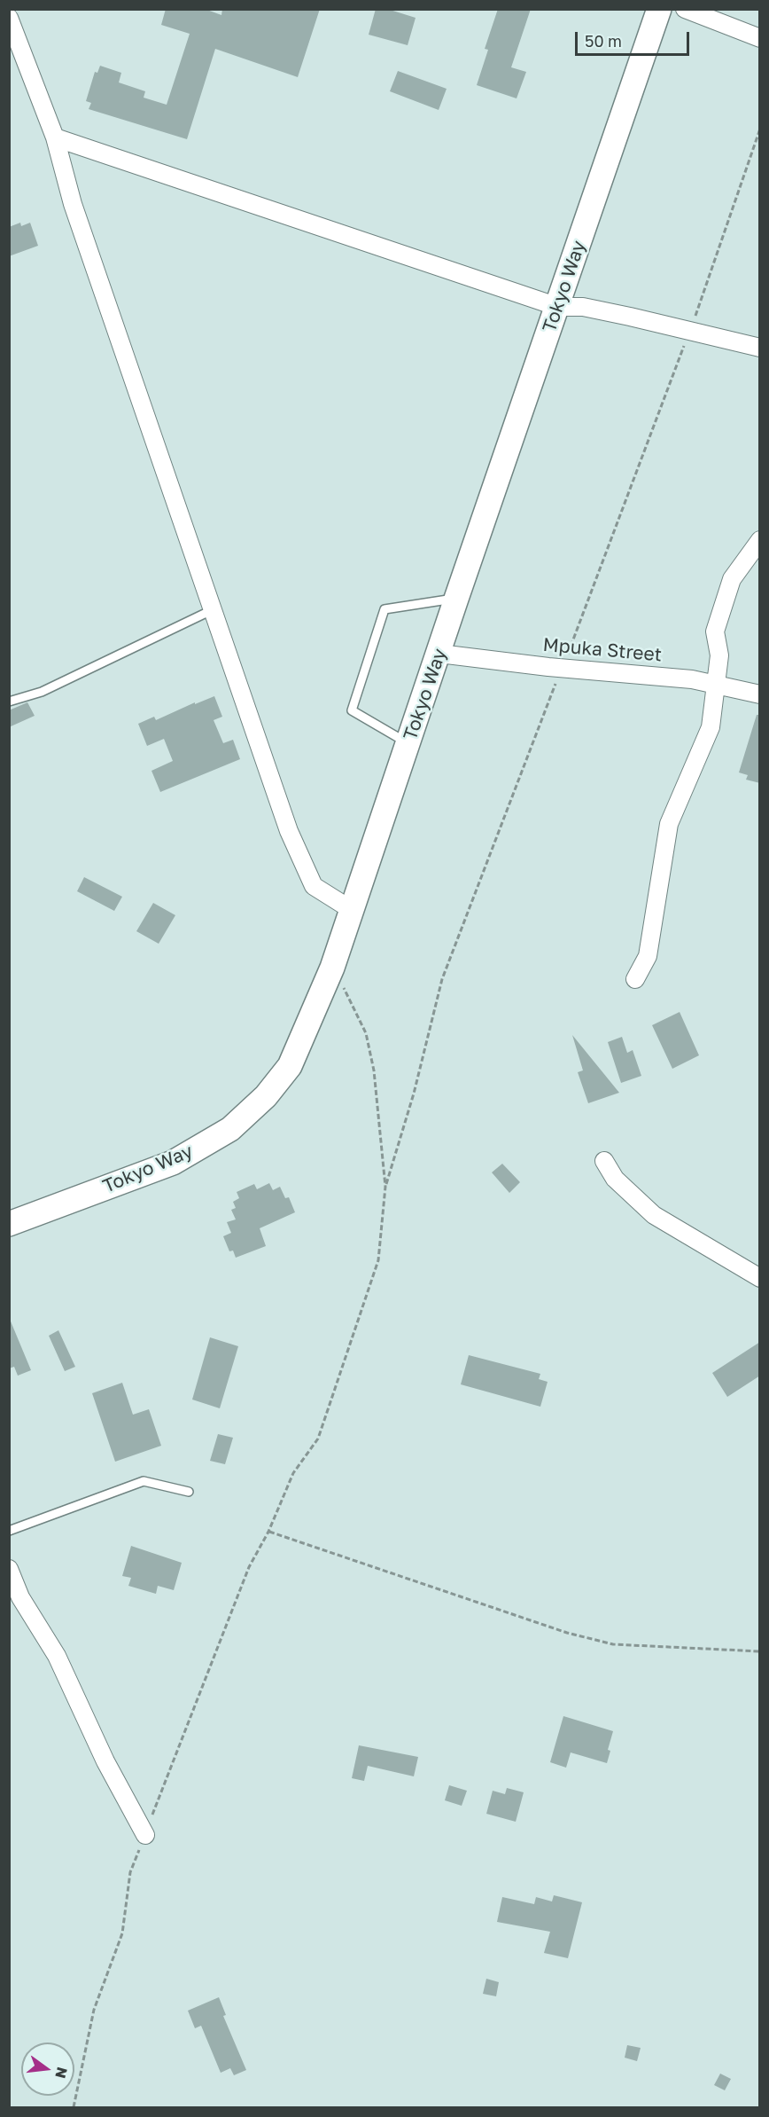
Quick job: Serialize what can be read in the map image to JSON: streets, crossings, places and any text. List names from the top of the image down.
{
  "streets": {
    "street": ["Tokyo Way", "Mpuka Street"]
  },
  "crossings": [
    ["Tokyo Way", "Mpuka Street"]
  ],
  "scale_bar": "50 m",
  "north": "right"
}
